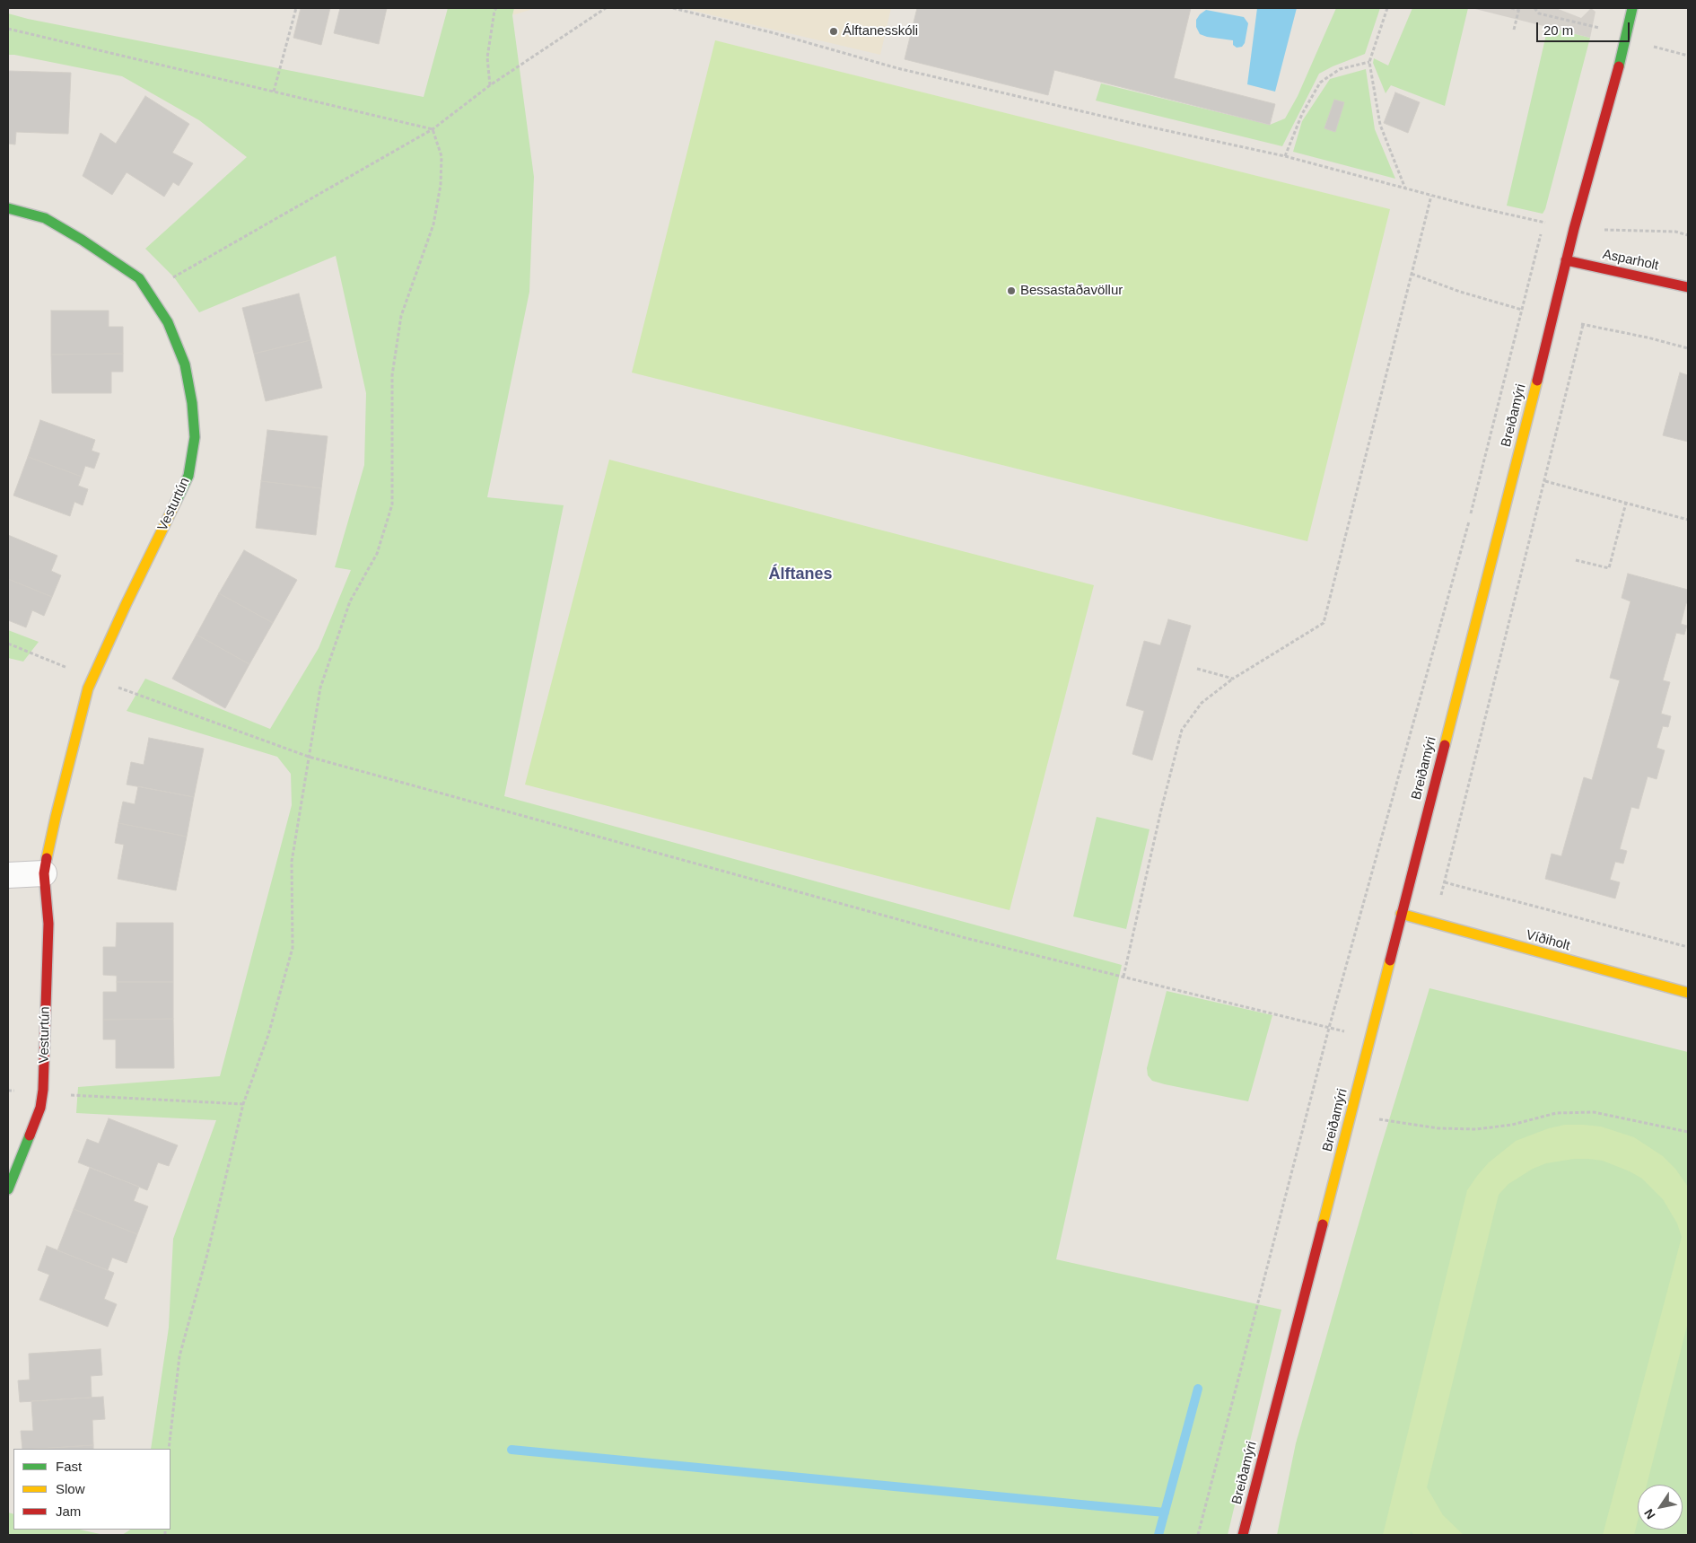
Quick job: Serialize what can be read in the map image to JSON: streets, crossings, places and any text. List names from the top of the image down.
{
  "streets": {
    "street": [
      "Asparholt",
      "Breiðamýri",
      "Vesturtún",
      "Víðiholt"
    ]
  },
  "crossings": [
    ["Asparholt", "Breiðamýri"],
    ["Breiðamýri", "Víðiholt"]
  ],
  "districts": ["Álftanes"],
  "places": ["Álftanesskóli", "Bessastaðavöllur"],
  "legend": ["Fast", "Slow", "Jam"],
  "scale_bar": "20 m",
  "north": "bottom left"
}
